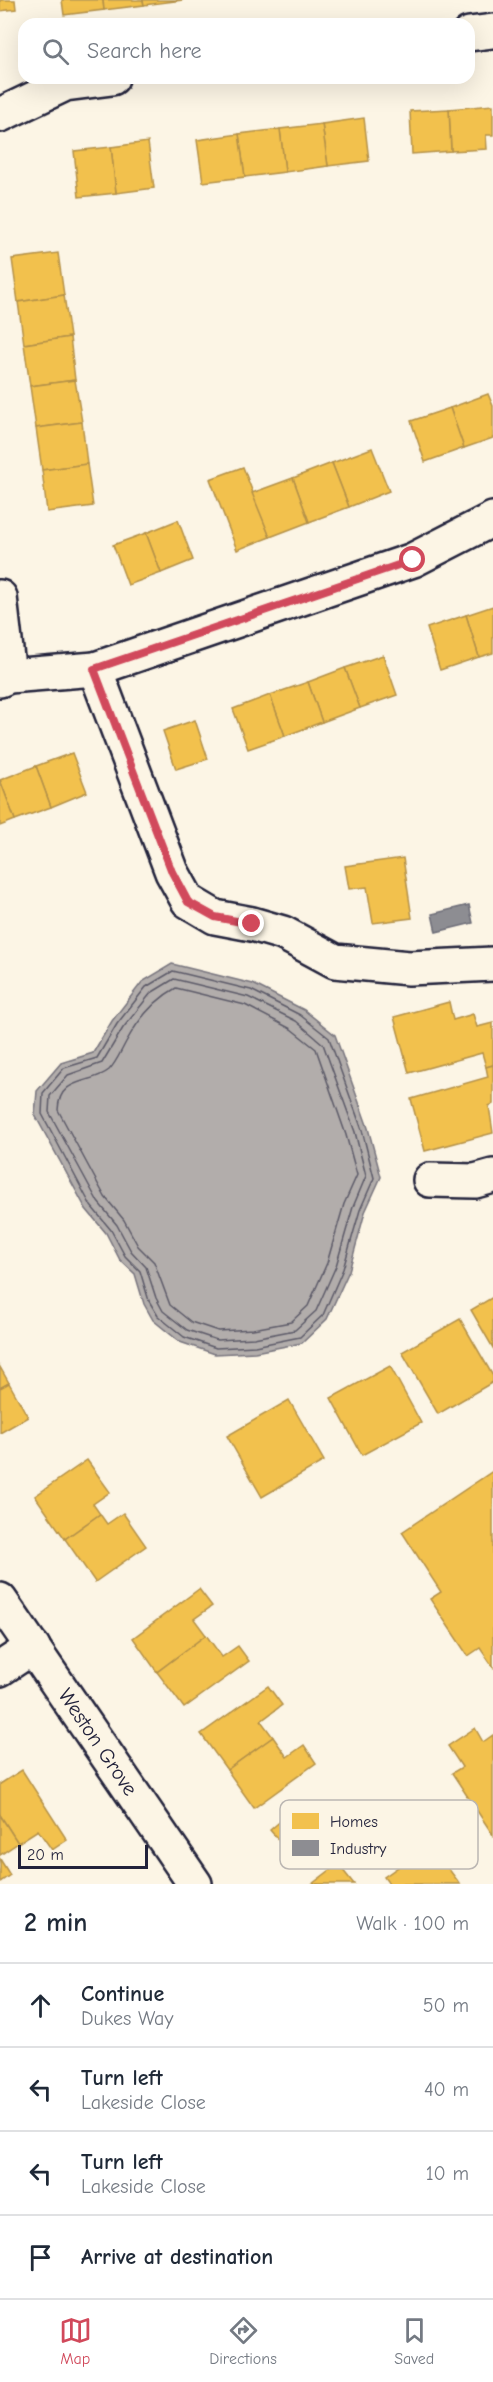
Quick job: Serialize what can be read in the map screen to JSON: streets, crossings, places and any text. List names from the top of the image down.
{
  "streets": {
    "street": ["Weston Grove"]
  },
  "legend": ["Homes", "Industry"],
  "scale_bar": "20 m",
  "page": {
    "search": "Search here",
    "scale": "20 m",
    "heading": ["2 min", "Walk · 100 m"],
    "list": [
      ["Continue", "Dukes Way", "50 m"],
      ["Turn left", "Lakeside Close", "40 m"],
      ["Turn left", "Lakeside Close", "10 m"],
      "Arrive at destination"
    ],
    "nav": ["Map", "Directions", "Saved"]
  }
}
